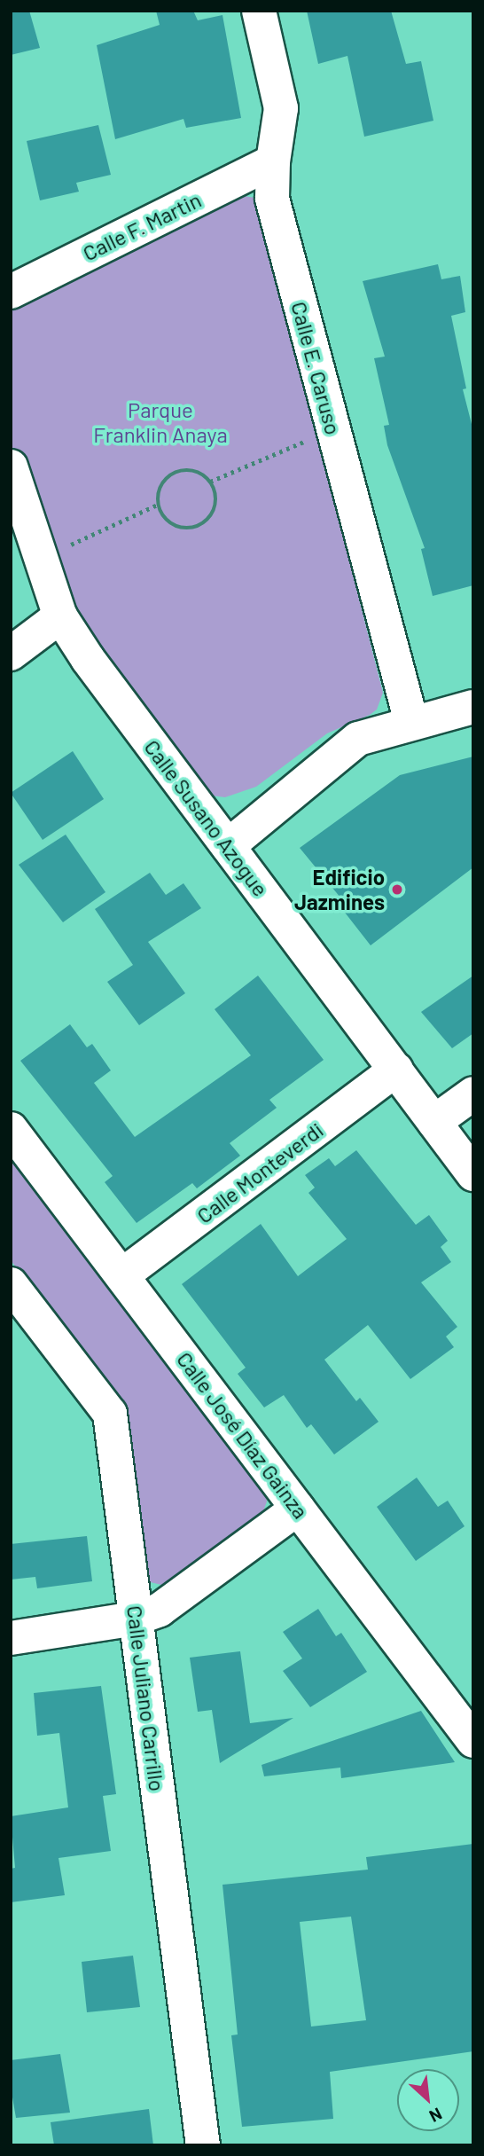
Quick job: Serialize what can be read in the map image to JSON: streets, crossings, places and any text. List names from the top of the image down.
{
  "streets": {
    "street": [
      "Calle F. Martin",
      "Calle E. Caruso",
      "Calle Susano Azogue",
      "Calle Monteverdi",
      "Calle José Díaz Gainza",
      "Calle Juliano Carrillo"
    ]
  },
  "crossings": [
    ["Calle F. Martin", "Calle E. Caruso"],
    ["Calle Susano Azogue", "Calle Monteverdi"],
    ["Calle Monteverdi", "Calle José Díaz Gainza"]
  ],
  "parks": ["Parque Franklin Anaya"],
  "places": ["Edificio Jazmines"],
  "north": "bottom right"
}
